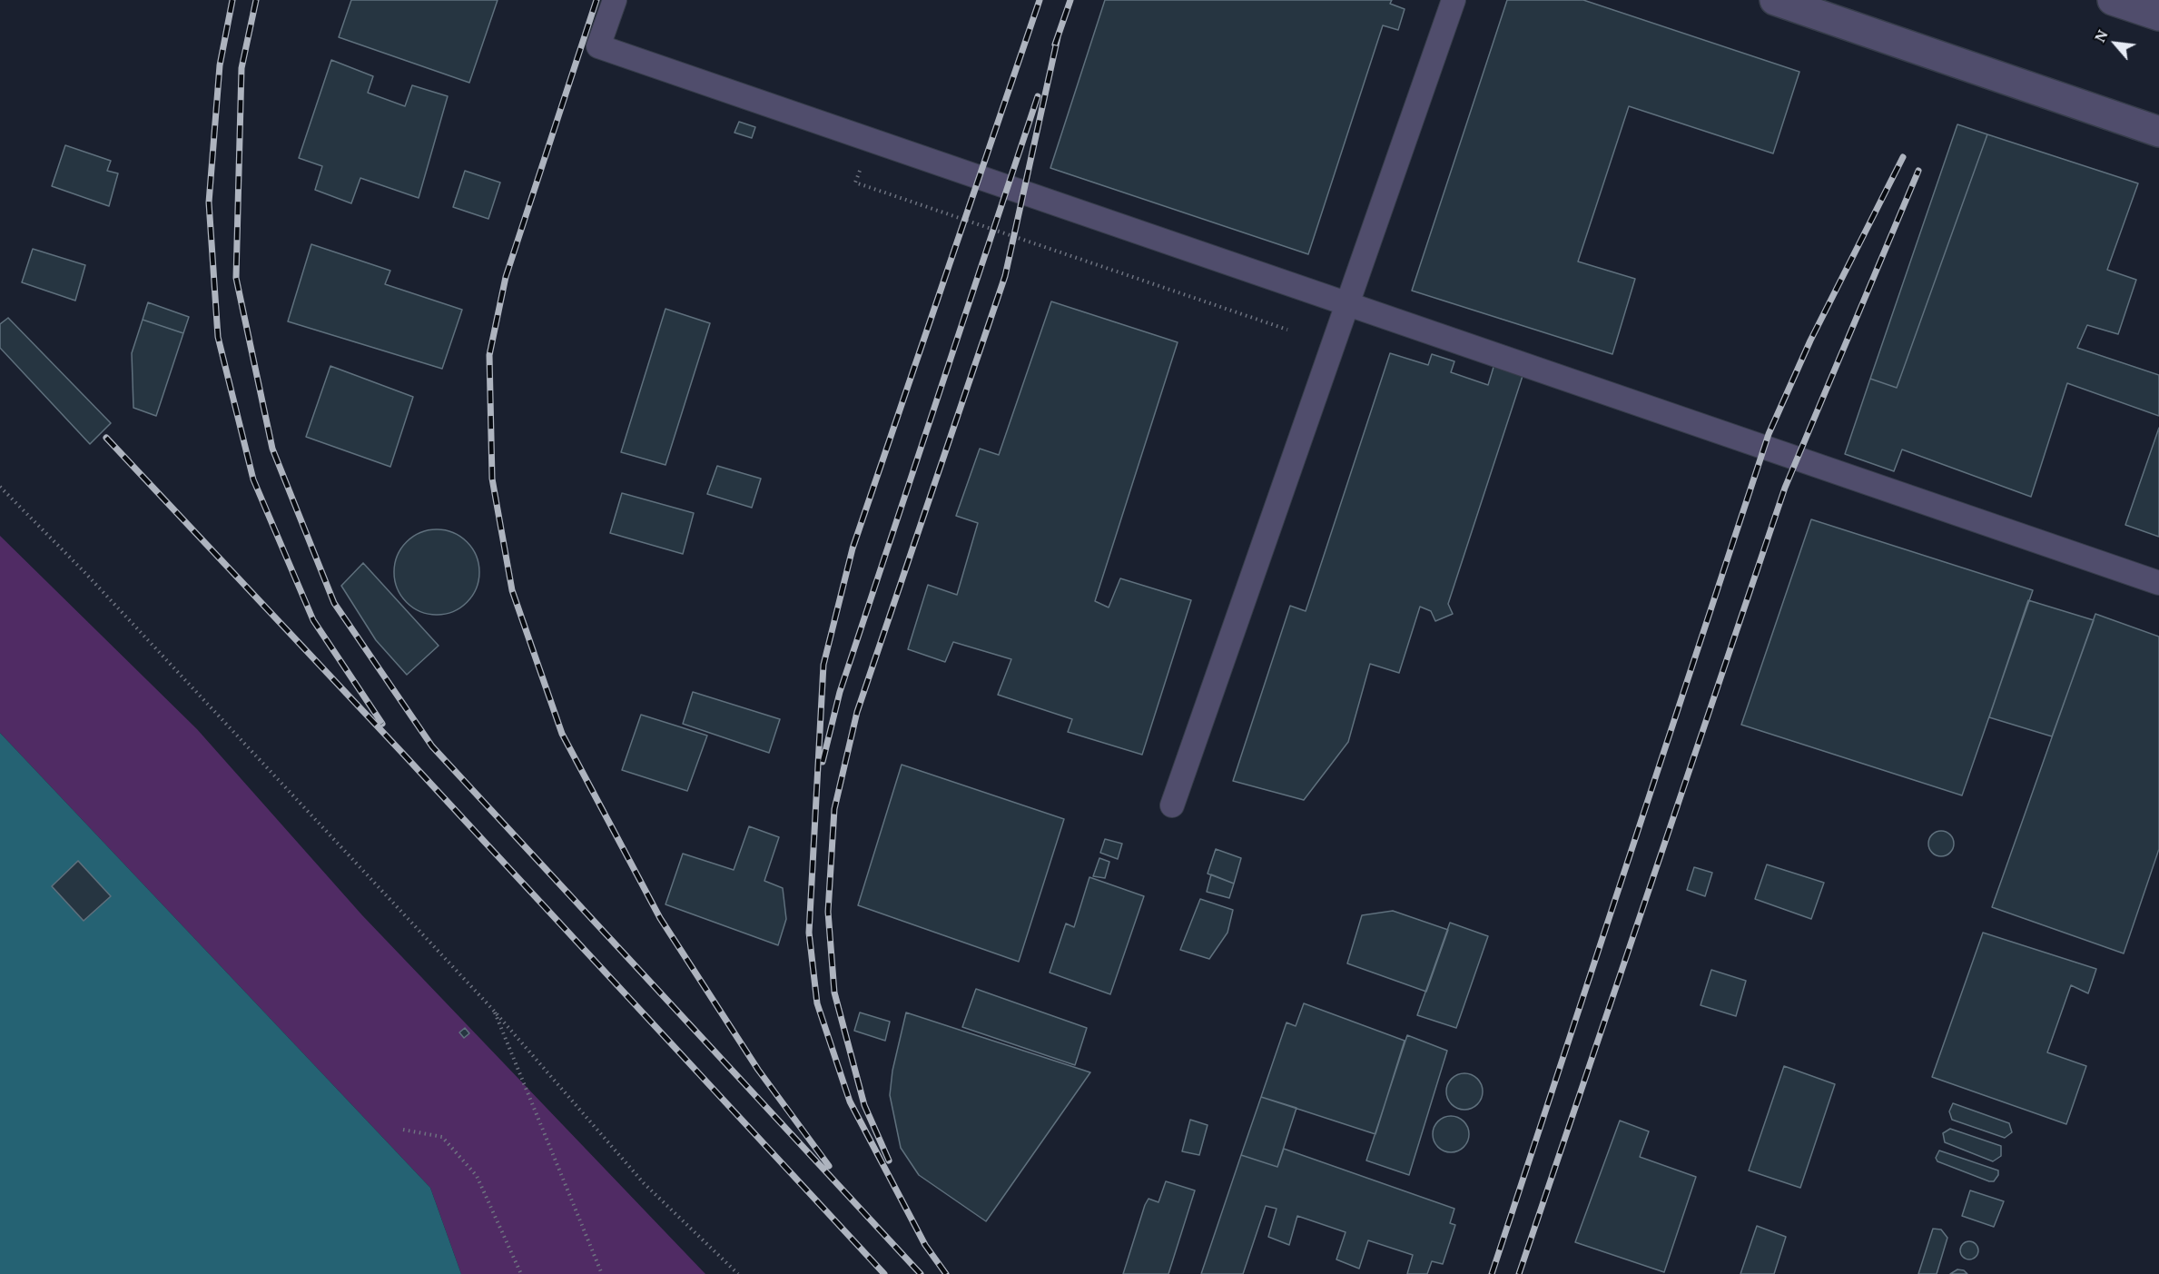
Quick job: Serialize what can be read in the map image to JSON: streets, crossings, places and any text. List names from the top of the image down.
{
  "north": "top left"
}
